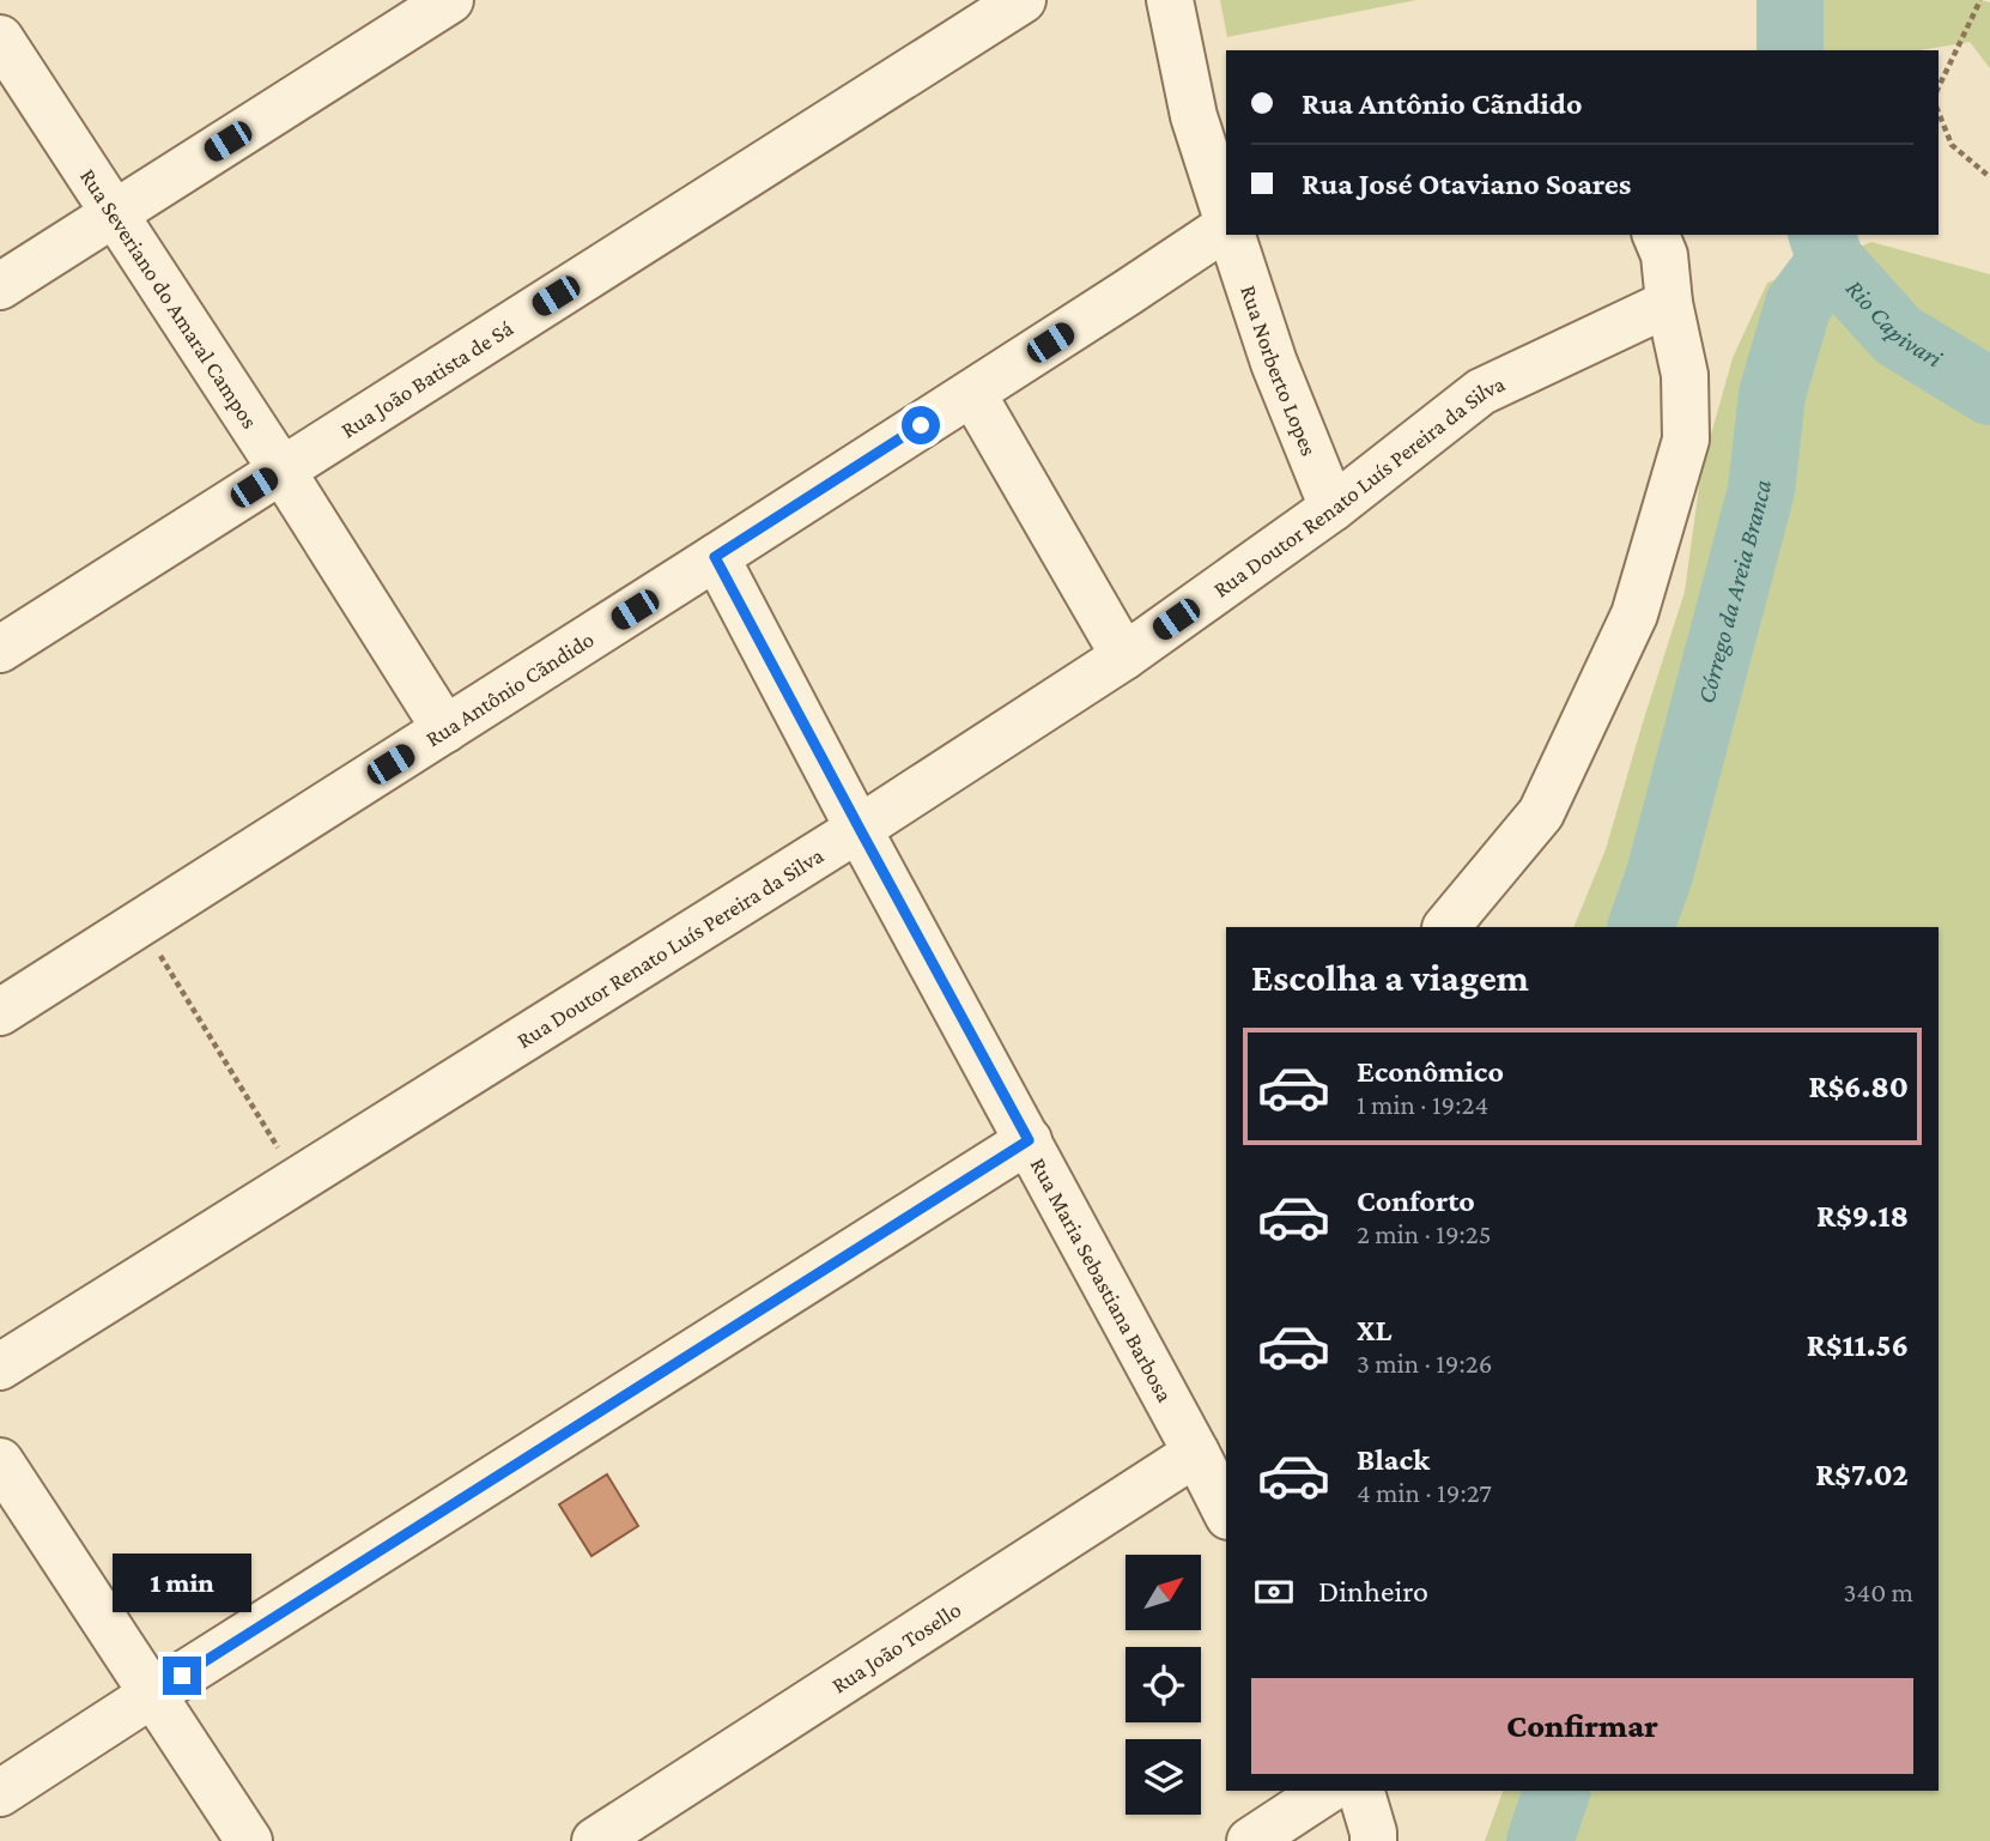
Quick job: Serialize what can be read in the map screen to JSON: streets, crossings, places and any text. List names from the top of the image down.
{
  "streets": {
    "street": [
      "Rua Severiano do Amaral Campos",
      "Rua Norberto Lopes",
      "Rua João Batista de Sá",
      "Rua Doutor Renato Luís Pereira da Silva",
      "Rua Antônio Cãndido",
      "Rua Maria Sebastiana Barbosa",
      "Rua João Tosello"
    ]
  },
  "crossings": [
    ["Rua Severiano do Amaral Campos", "Rua João Batista de Sá"],
    ["Rua Severiano do Amaral Campos", "Rua Antônio Cãndido"],
    ["Rua Norberto Lopes", "Rua Doutor Renato Luís Pereira da Silva"],
    ["Rua Doutor Renato Luís Pereira da Silva", "Rua Maria Sebastiana Barbosa"],
    ["Rua Antônio Cãndido", "Rua Maria Sebastiana Barbosa"],
    ["Rua Maria Sebastiana Barbosa", "Rua João Tosello"]
  ],
  "water": ["Rio Capivari", "Córrego da Areia Branca"],
  "north": "top right",
  "page": {
    "banner": ["Rua Antônio Cãndido", "Rua José Otaviano Soares"],
    "heading": "Escolha a viagem",
    "list": [
      {
        "name": "Econômico",
        "note": "1 min · 19:24",
        "value": "R$6.80"
      },
      {
        "name": "Conforto",
        "note": "2 min · 19:25",
        "value": "R$9.18"
      },
      {
        "name": "XL",
        "note": "3 min · 19:26",
        "value": "R$11.56"
      },
      {
        "name": "Black",
        "note": "4 min · 19:27",
        "value": "R$7.02"
      }
    ],
    "pay": ["Dinheiro", "340 m"],
    "bubble": "1 min",
    "buttons": "Confirmar"
  }
}
